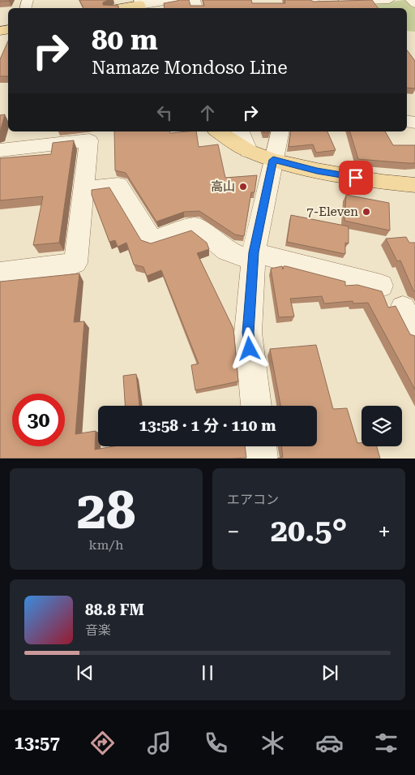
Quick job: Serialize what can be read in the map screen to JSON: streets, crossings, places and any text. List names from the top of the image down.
{
  "places": ["高山", "7-Eleven"],
  "page": {
    "turn": ["80 m", "Namaze Mondoso Line"],
    "limit": "30",
    "trip": "13:58 · 1 分 · 110 m",
    "tile": [
      ["28", "km/h"],
      "エアコン"
    ],
    "heat": ["−", "20.5°", "+"],
    "song": ["88.8 FM", "音楽"],
    "tabs": "13:57"
  }
}
